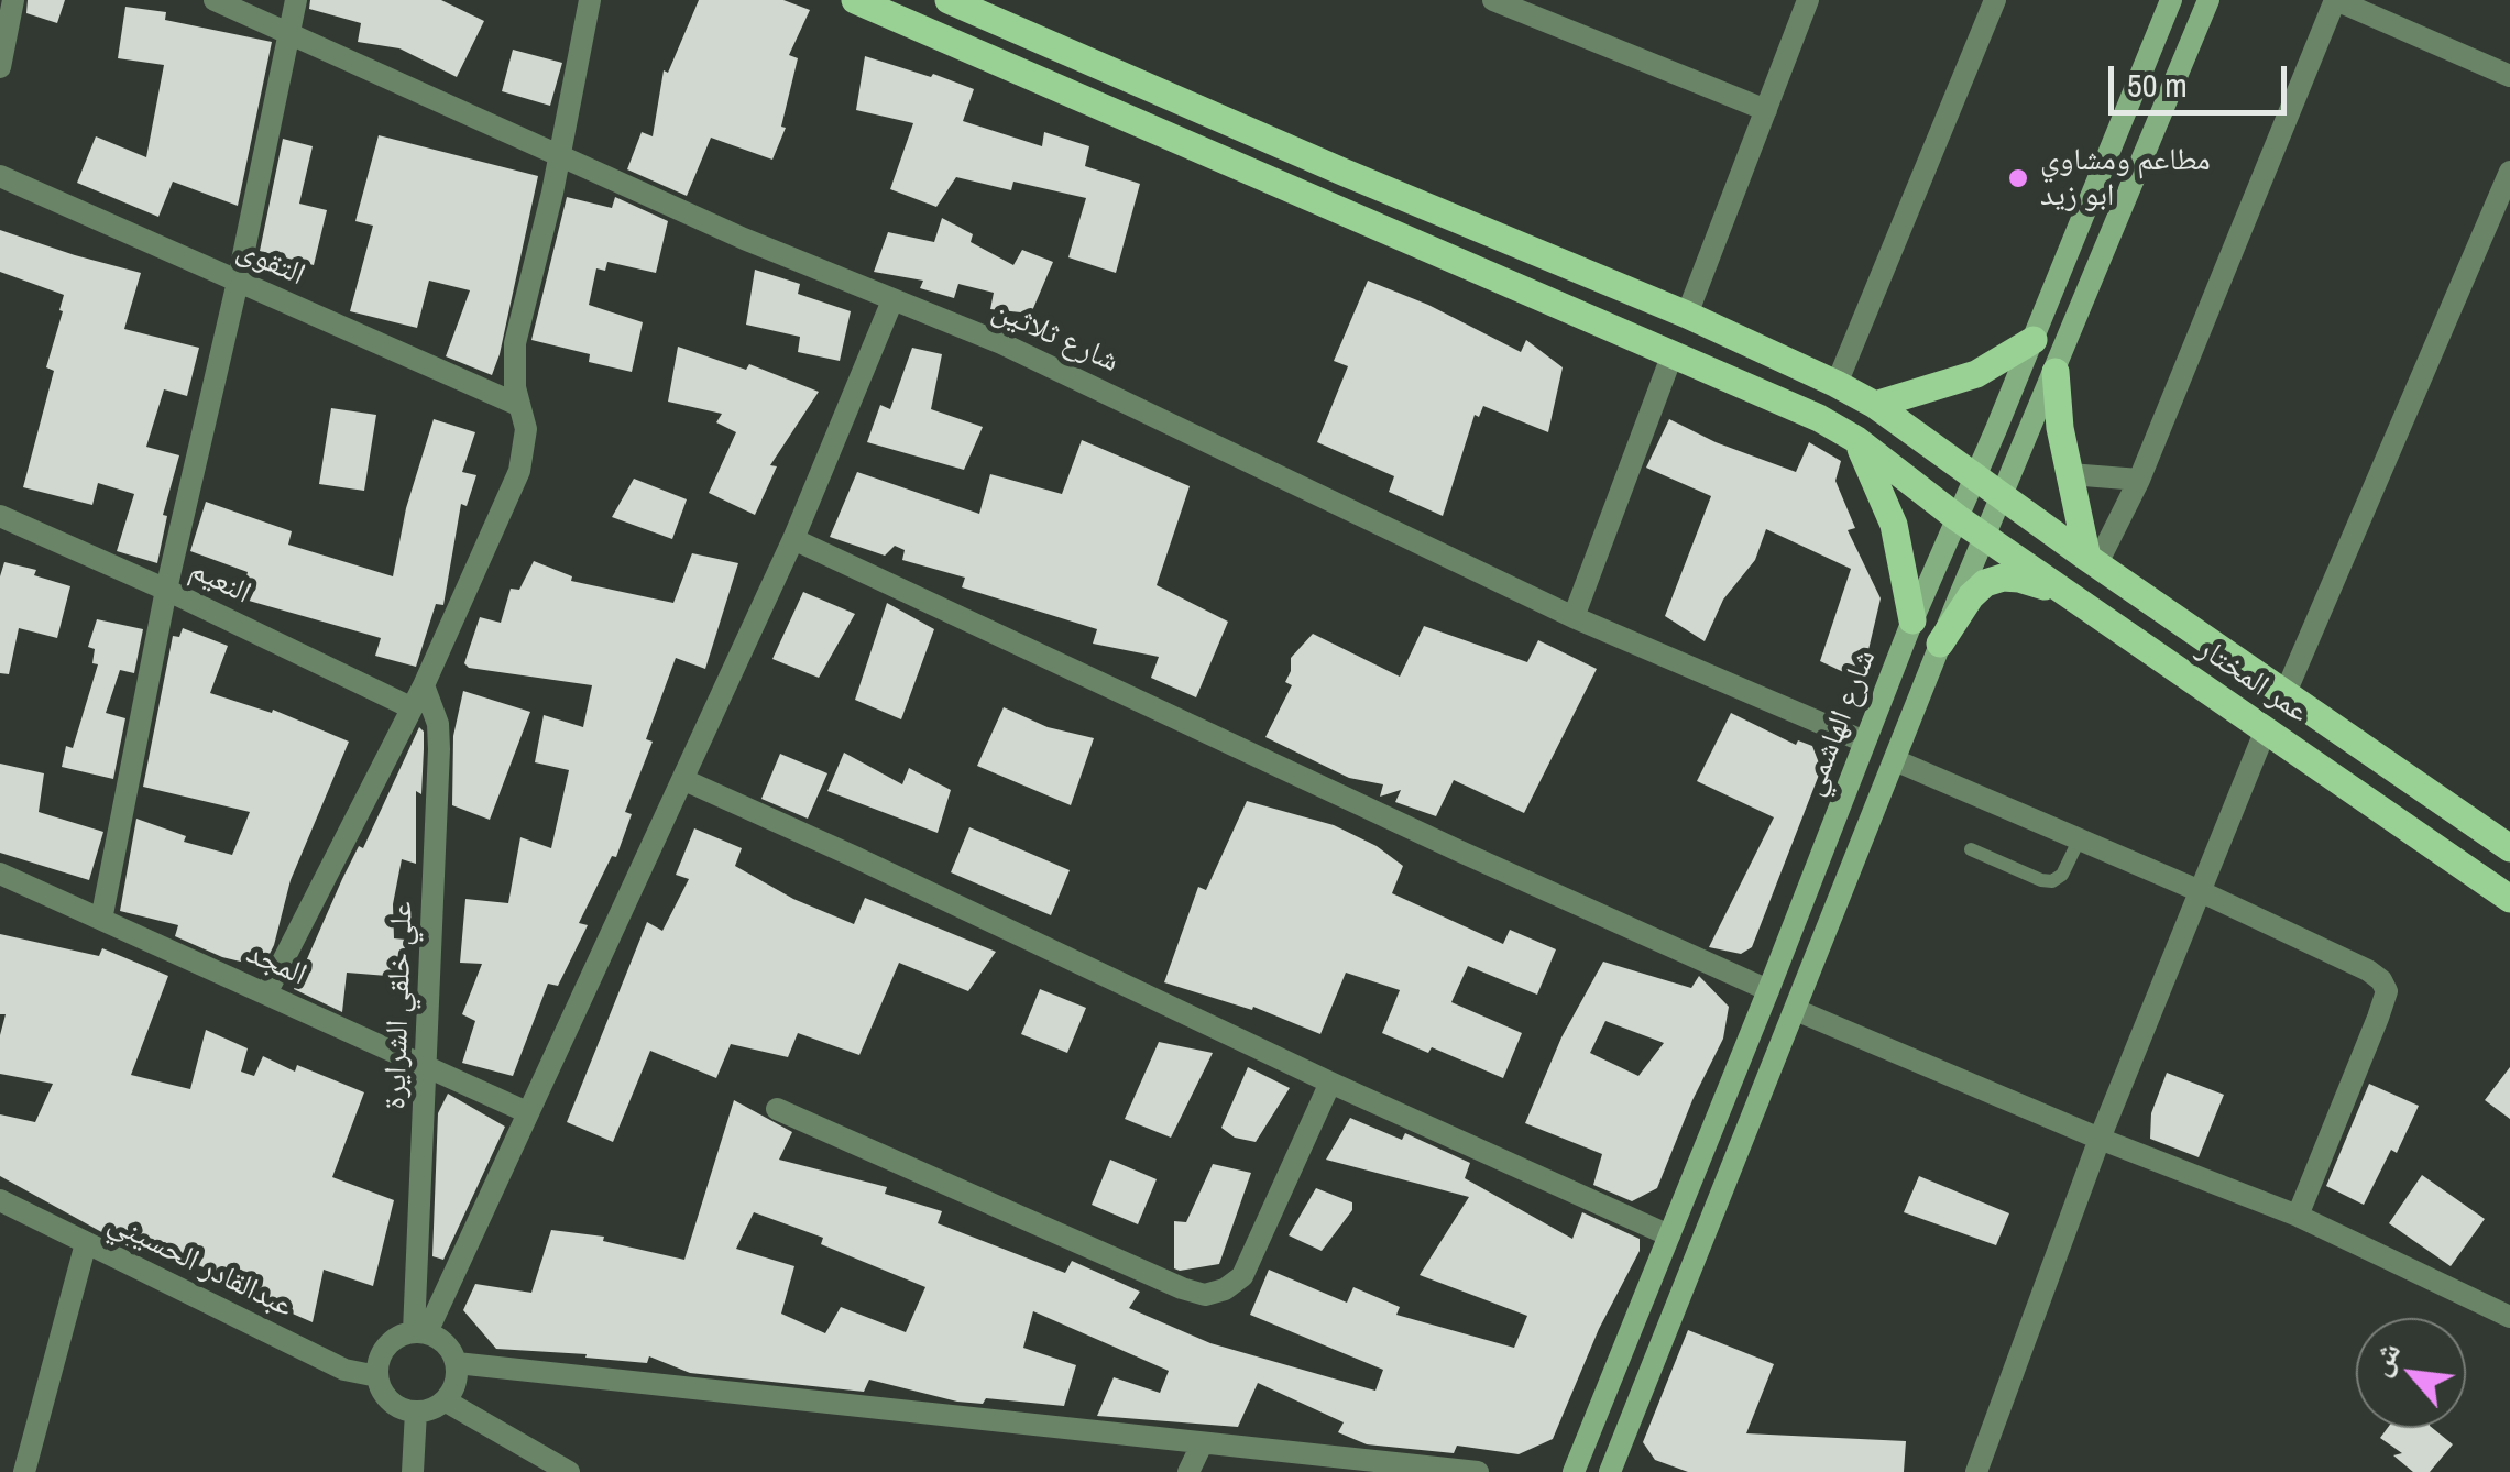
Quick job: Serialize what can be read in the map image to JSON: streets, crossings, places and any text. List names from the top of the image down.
{
  "streets": {
    "main road": ["عمر المختار", "شارع الهاشمي"],
    "street": [
      "التقوى",
      "شارع ثلاثين",
      "النعيم",
      "المجد",
      "علي خلقي الشرايرة",
      "عبدالقادر الحسيني"
    ]
  },
  "crossings": [
    ["شارع ثلاثين", "شارع الهاشمي"],
    ["عمر المختار", "شارع الهاشمي"],
    ["المجد", "علي خلقي الشرايرة"],
    ["علي خلقي الشرايرة", "عبدالقادر الحسيني"]
  ],
  "places": ["مطاعم ومشاوي ابو زيد"],
  "scale_bar": "50 m",
  "north": "top left"
}
